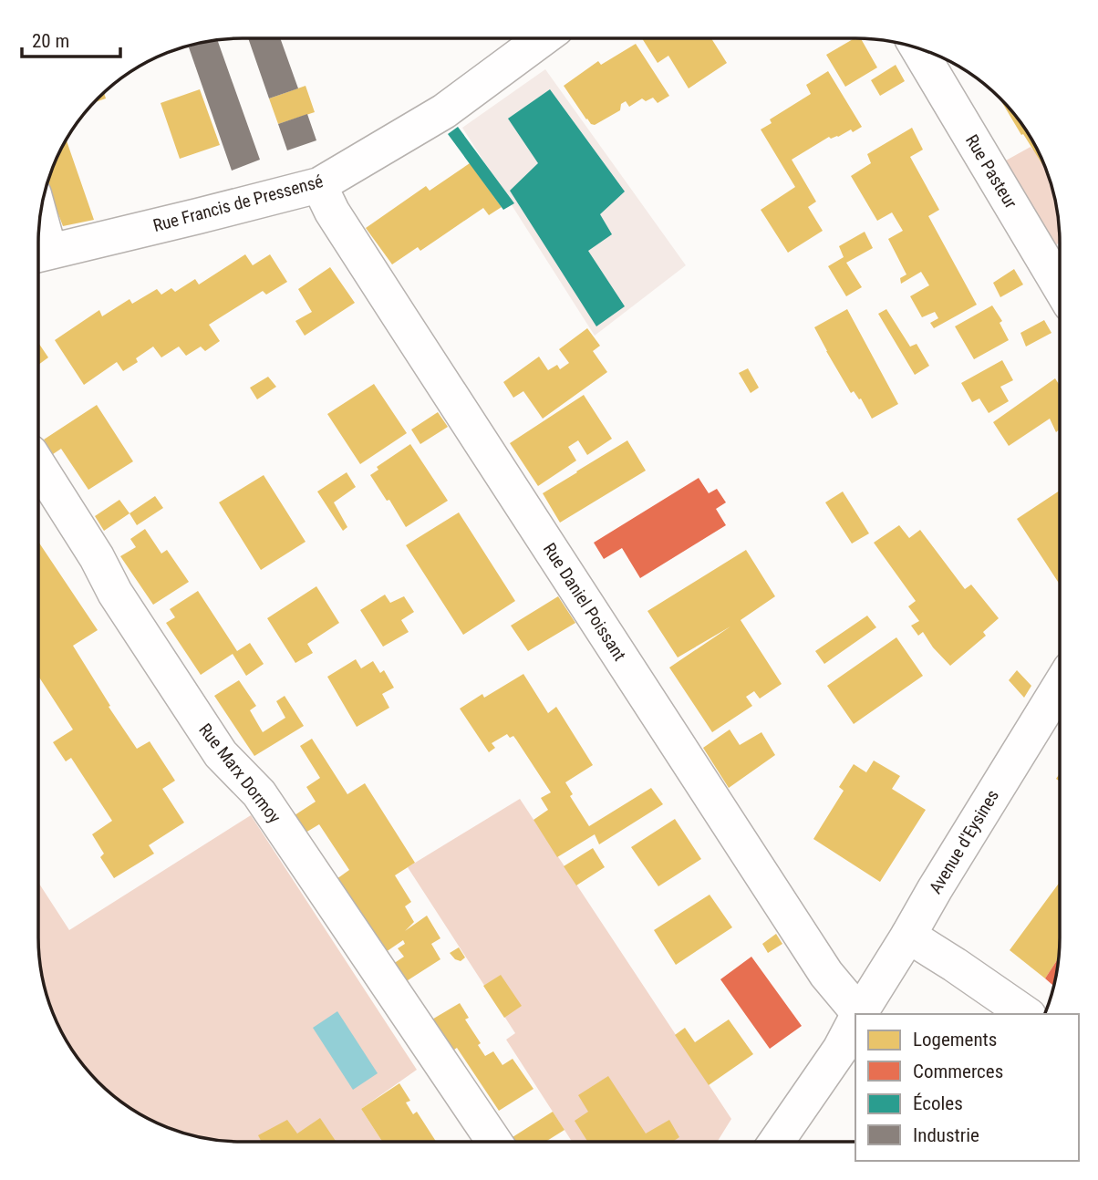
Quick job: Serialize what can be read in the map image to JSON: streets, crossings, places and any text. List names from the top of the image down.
{
  "streets": {
    "street": [
      "Rue Pasteur",
      "Rue Francis de Pressensé",
      "Rue Daniel Poissant",
      "Rue Marx Dormoy",
      "Avenue d'Eysines"
    ]
  },
  "crossings": [
    ["Rue Francis de Pressensé", "Rue Daniel Poissant"]
  ],
  "legend": [
    "Logements",
    "Commerces",
    "Écoles",
    "Industrie"
  ],
  "scale_bar": "20 m"
}
